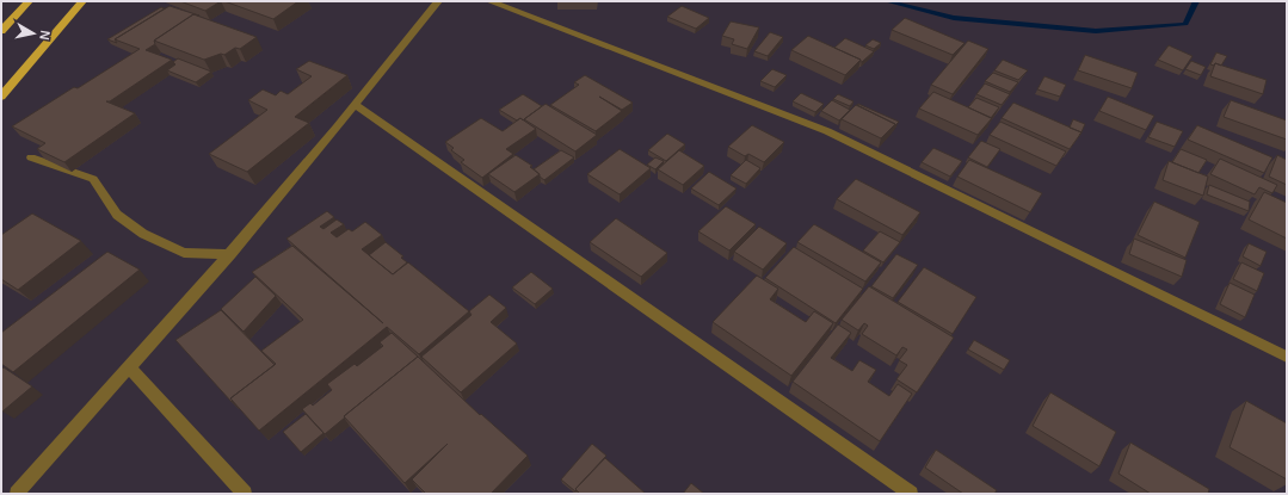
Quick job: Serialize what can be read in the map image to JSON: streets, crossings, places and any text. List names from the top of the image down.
{
  "north": "right"
}
